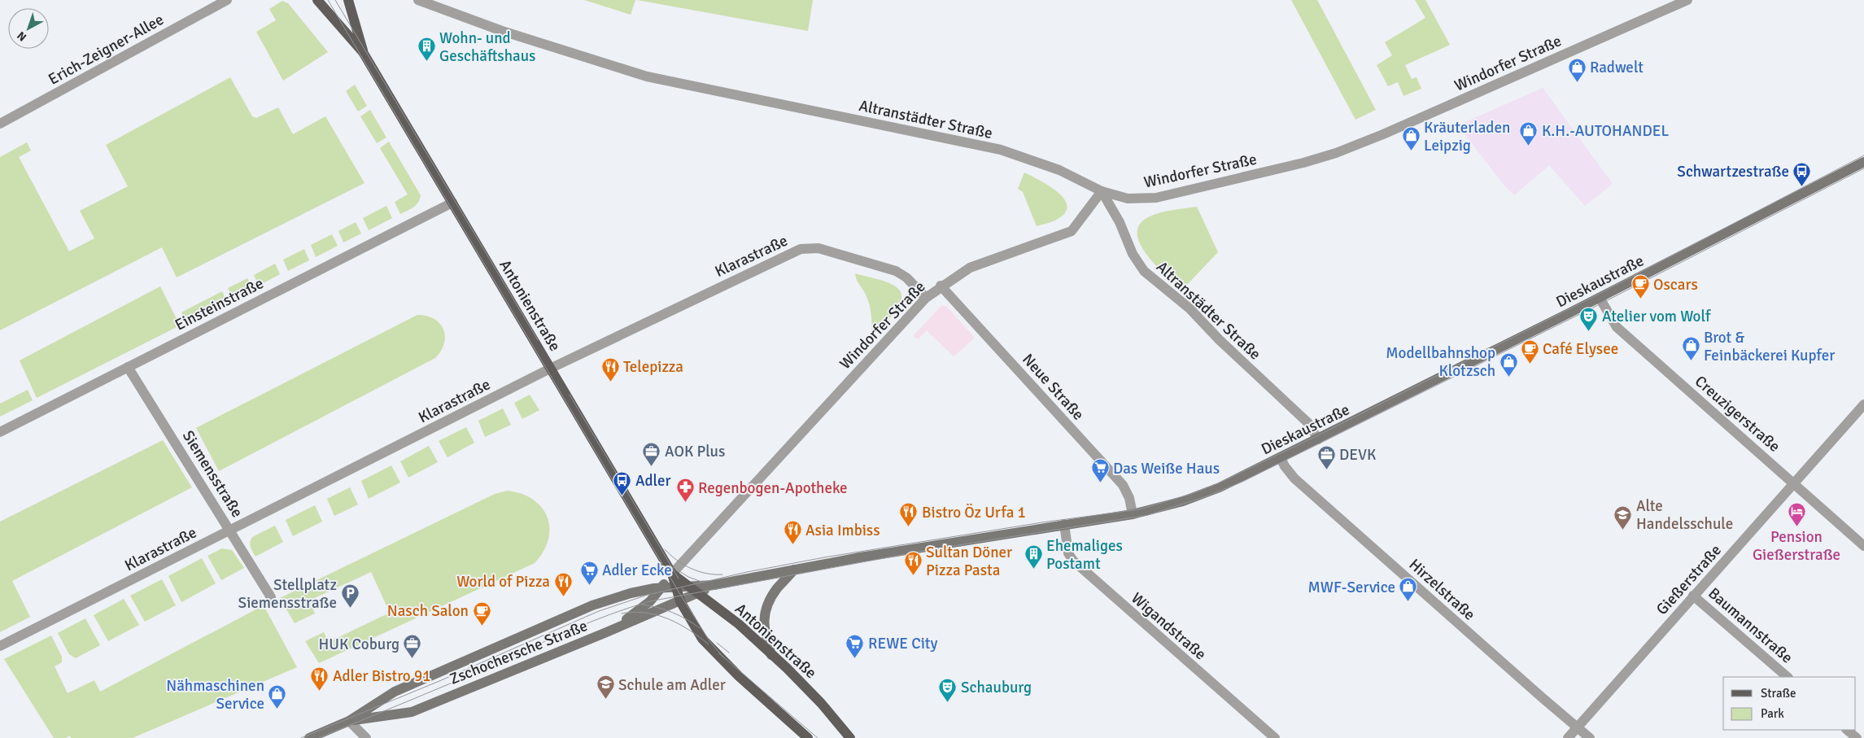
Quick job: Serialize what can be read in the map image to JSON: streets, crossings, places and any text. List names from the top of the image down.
{
  "streets": {
    "main road": ["Dieskaustraße", "Antonienstraße", "Zschochersche Straße"],
    "street": [
      "Erich-Zeigner-Allee",
      "Windorfer Straße",
      "Altranstädter Straße",
      "Klarastraße",
      "Einsteinstraße",
      "Neue Straße",
      "Creuzigerstraße",
      "Siemensstraße",
      "Gießerstraße",
      "Hirzelstraße",
      "Baumannstraße",
      "Wigandstraße"
    ]
  },
  "crossings": [
    ["Windorfer Straße", "Altranstädter Straße"],
    ["Windorfer Straße", "Klarastraße"],
    ["Windorfer Straße", "Antonienstraße"],
    ["Windorfer Straße", "Neue Straße"],
    ["Windorfer Straße", "Zschochersche Straße"],
    ["Altranstädter Straße", "Dieskaustraße"],
    ["Klarastraße", "Antonienstraße"],
    ["Klarastraße", "Siemensstraße"],
    ["Dieskaustraße", "Neue Straße"],
    ["Dieskaustraße", "Creuzigerstraße"],
    ["Dieskaustraße", "Hirzelstraße"],
    ["Dieskaustraße", "Wigandstraße"],
    ["Dieskaustraße", "Zschochersche Straße"],
    ["Einsteinstraße", "Antonienstraße"],
    ["Einsteinstraße", "Siemensstraße"],
    ["Antonienstraße", "Zschochersche Straße"],
    ["Creuzigerstraße", "Gießerstraße"],
    ["Gießerstraße", "Hirzelstraße"],
    ["Gießerstraße", "Baumannstraße"]
  ],
  "places": {
    "building": ["Wohn- und Geschäftshaus", "Ehemaliges Postamt"],
    "shop": [
      "Radwelt",
      "K.H.-AUTOHANDEL",
      "Kräuterladen Leipzig",
      "Brot & Feinbäckerei Kupfer",
      "Modellbahnshop Klotzsch",
      "MWF-Service",
      "Nähmaschinen Service"
    ],
    "bus stop": ["Schwartzestraße", "Adler"],
    "cafe": ["Oscars", "Café Elysee", "Nasch Salon"],
    "theatre": ["Atelier vom Wolf", "Schauburg"],
    "restaurant": [
      "Telepizza",
      "Bistro Öz Urfa 1",
      "Asia Imbiss",
      "Sultan Döner Pizza Pasta",
      "World of Pizza",
      "Adler Bistro 91"
    ],
    "office": ["AOK Plus", "DEVK", "HUK Coburg"],
    "supermarket": ["Das Weiße Haus", "Adler Ecke", "REWE City"],
    "pharmacy": ["Regenbogen-Apotheke"],
    "hotel": ["Pension Gießerstraße"],
    "school or university": ["Alte Handelsschule", "Schule am Adler"],
    "parking": ["Stellplatz Siemensstraße"]
  },
  "legend": ["Straße", "Park"],
  "north": "bottom left"
}
